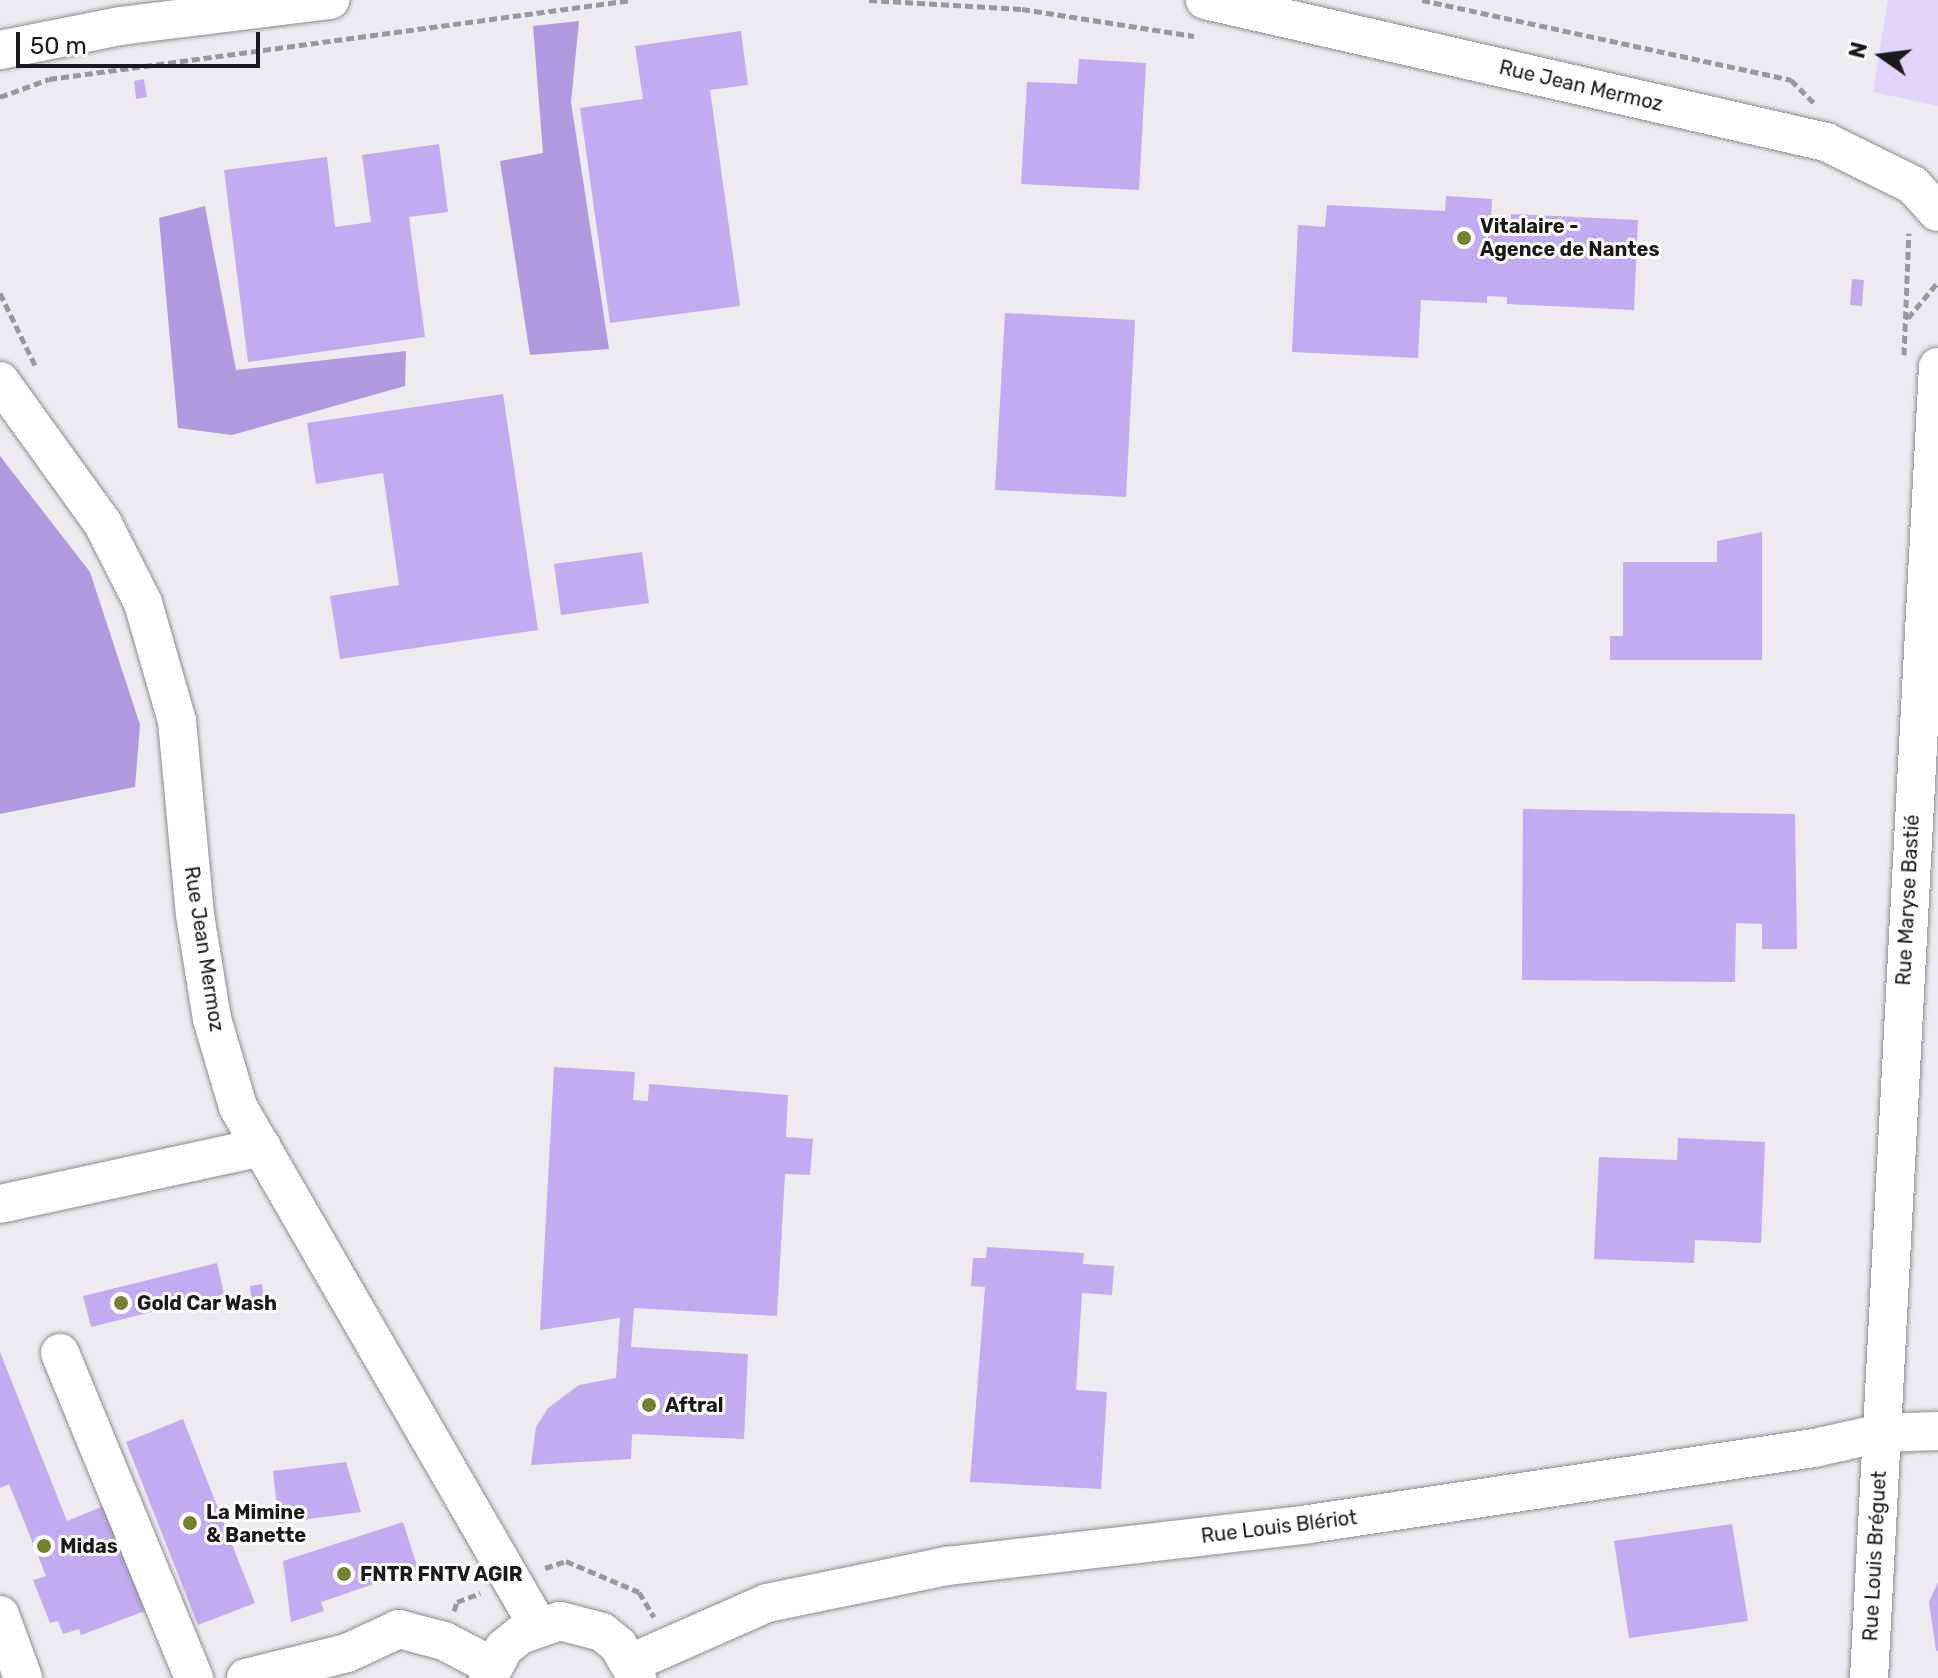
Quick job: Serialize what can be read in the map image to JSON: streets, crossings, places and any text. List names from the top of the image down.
{
  "streets": {
    "street": [
      "Rue Jean Mermoz",
      "Rue Maryse Bastié",
      "Rue Louis Blériot",
      "Rue Louis Bréguet"
    ]
  },
  "crossings": [
    ["Rue Maryse Bastié", "Rue Louis Blériot"],
    ["Rue Maryse Bastié", "Rue Louis Bréguet"],
    ["Rue Louis Blériot", "Rue Louis Bréguet"]
  ],
  "places": [
    "Vitalaire - Agence de Nantes",
    "Gold Car Wash",
    "Aftral",
    "La Mimine & Banette",
    "Midas",
    "FNTR FNTV AGIR"
  ],
  "scale_bar": "50 m",
  "north": "left"
}
